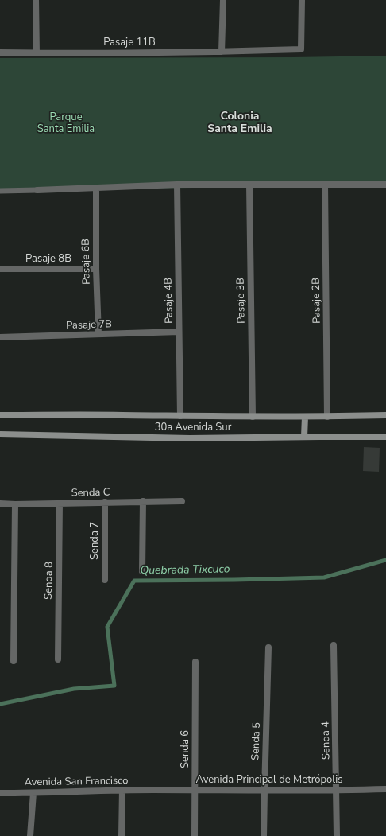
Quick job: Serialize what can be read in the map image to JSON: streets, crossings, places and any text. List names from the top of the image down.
{
  "streets": {
    "street": [
      "Pasaje 11B",
      "Pasaje 8B",
      "Pasaje 6B",
      "Pasaje 4B",
      "Pasaje 3B",
      "Pasaje 2B",
      "Pasaje 7B",
      "30a Avenida Sur",
      "Senda C",
      "Senda 7",
      "Senda 8",
      "Senda 4",
      "Senda 5",
      "Senda 6",
      "Avenida Principal de Metrópolis",
      "Avenida San Francisco"
    ]
  },
  "crossings": [
    ["Pasaje 8B", "Pasaje 6B"],
    ["Pasaje 6B", "Pasaje 7B"],
    ["Pasaje 4B", "Pasaje 7B"],
    ["Pasaje 4B", "30a Avenida Sur"],
    ["Pasaje 3B", "30a Avenida Sur"],
    ["Pasaje 2B", "30a Avenida Sur"],
    ["Senda C", "Senda 7"],
    ["Senda C", "Senda 8"],
    ["Senda 4", "Avenida Principal de Metrópolis"],
    ["Senda 5", "Avenida Principal de Metrópolis"],
    ["Senda 6", "Avenida Principal de Metrópolis"],
    ["Avenida Principal de Metrópolis", "Avenida San Francisco"]
  ],
  "districts": ["Colonia Santa Emilia"],
  "water": ["Quebrada Tixcuco"],
  "parks": ["Parque Santa Emilia"]
}
